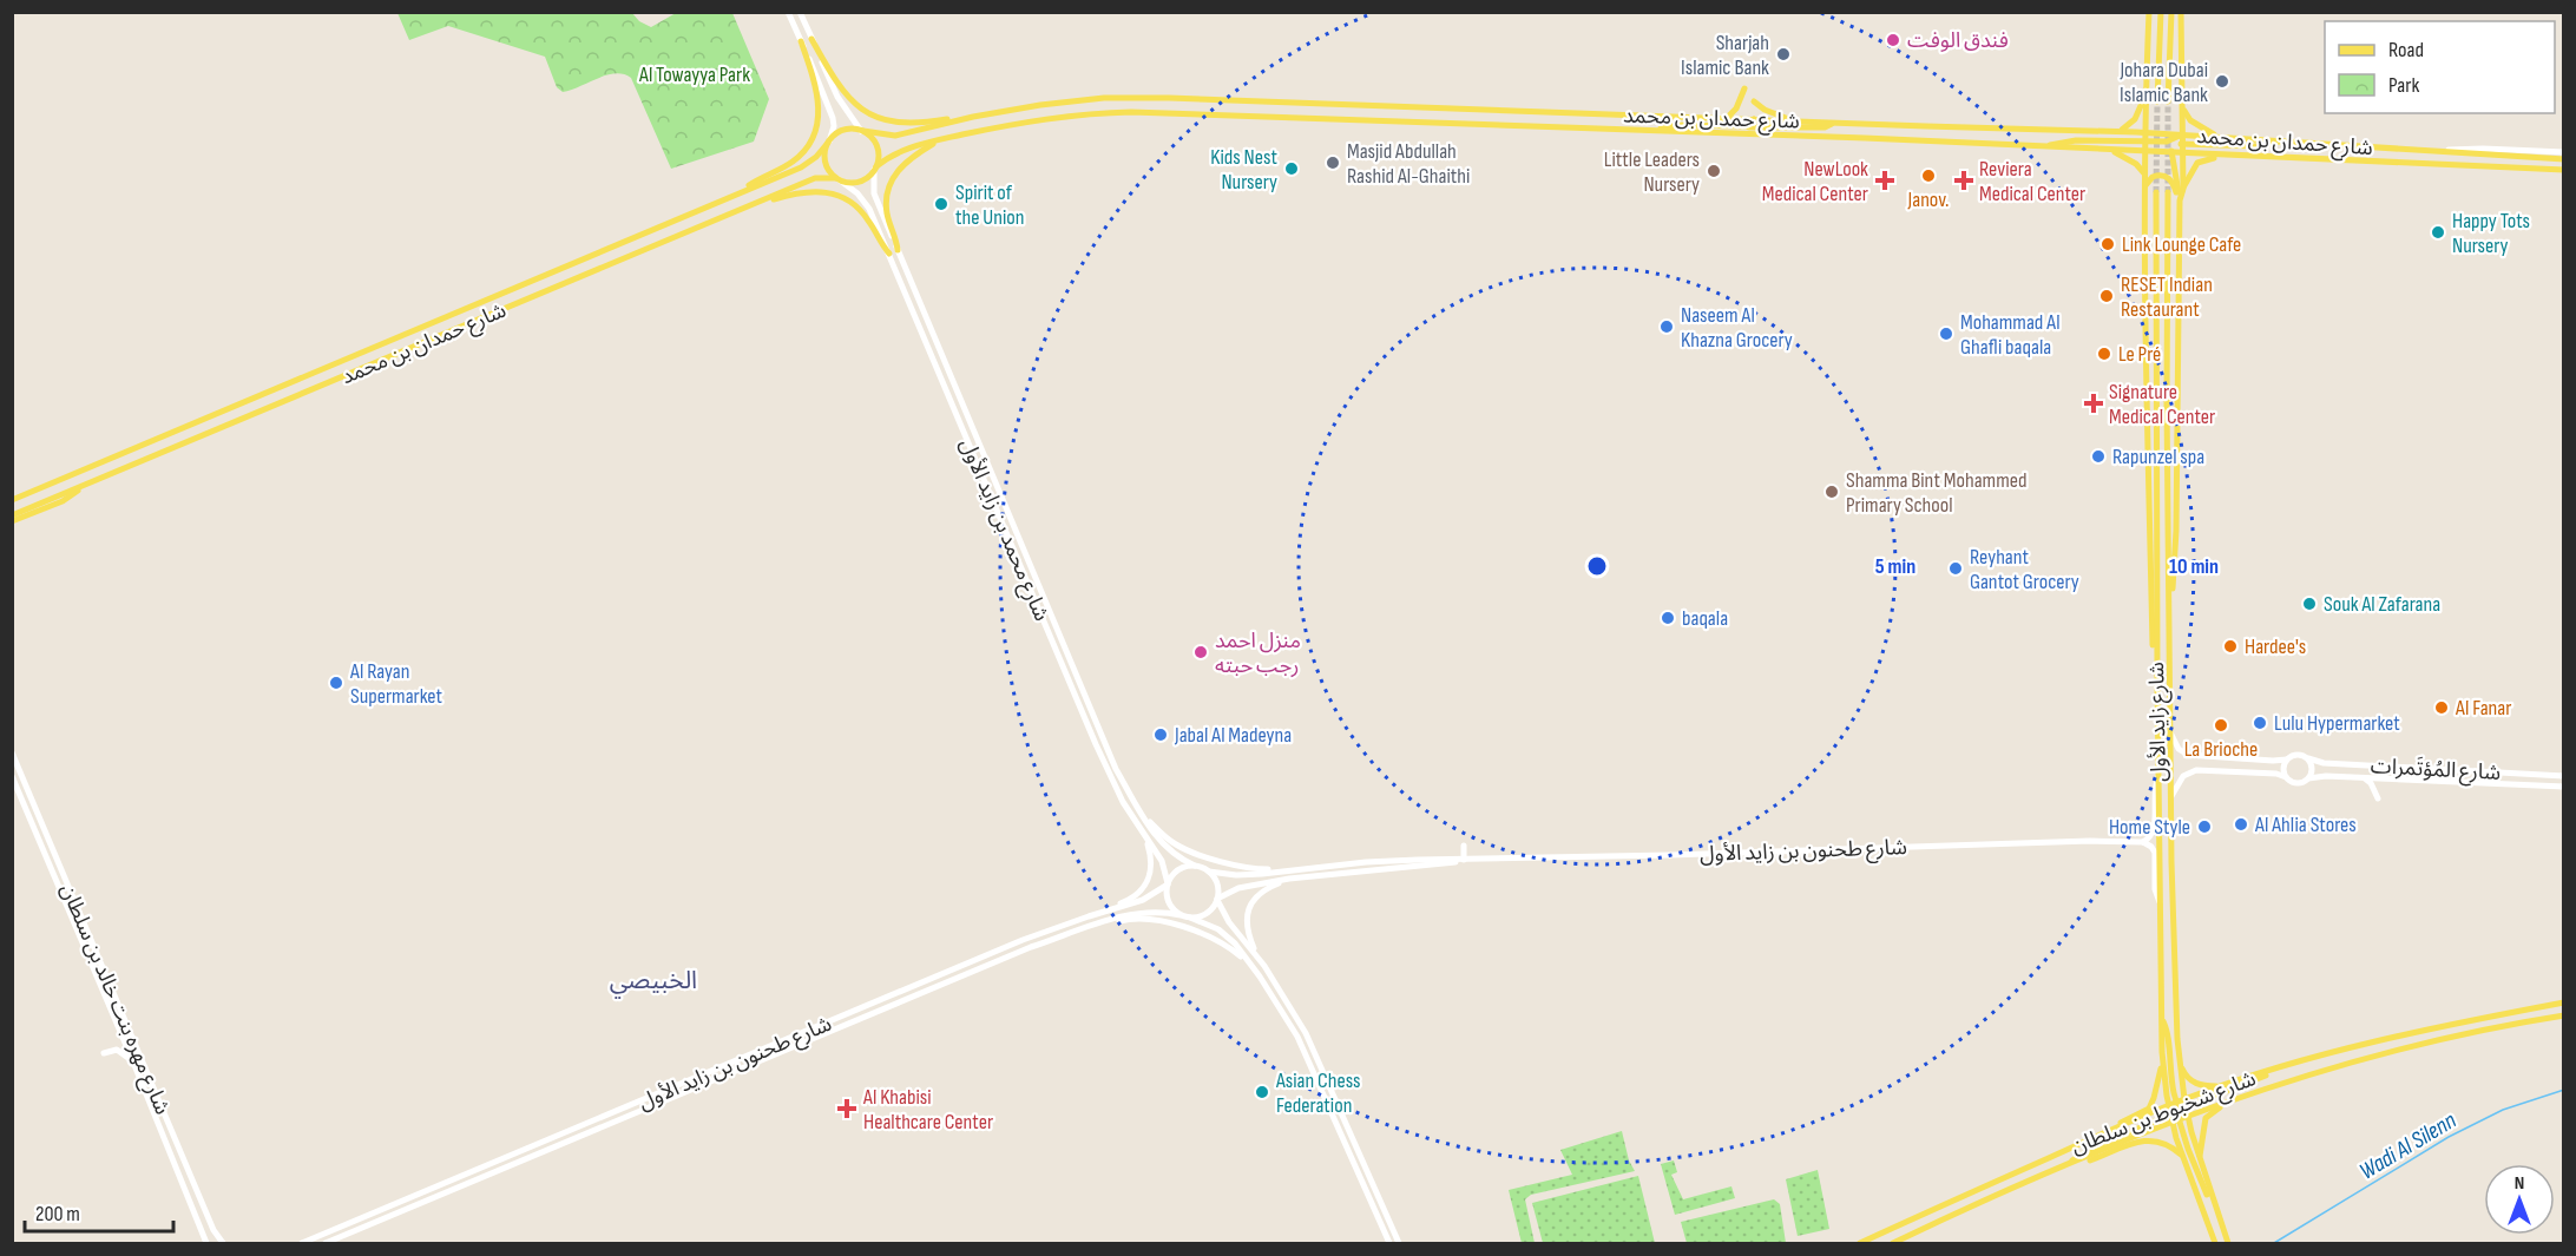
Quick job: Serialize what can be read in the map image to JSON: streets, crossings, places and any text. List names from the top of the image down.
{
  "streets": {
    "main road": ["شارع حمدان بن محمد", "شارع زايد الأول", "شارع شخبوط بن سلطان"],
    "street": [
      "شارع محمد بن زايد الأول",
      "شارع المُؤتَمرات",
      "شارع طحنون بن زايد الأول",
      "شارع مهره بنت خالد بن سلطان"
    ]
  },
  "crossings": [
    ["شارع حمدان بن محمد", "شارع محمد بن زايد الأول"],
    ["شارع محمد بن زايد الأول", "شارع طحنون بن زايد الأول"],
    ["شارع زايد الأول", "شارع شخبوط بن سلطان"]
  ],
  "districts": ["الخبيصي"],
  "water": ["Wadi Al Silenn"],
  "parks": ["Al Towayya Park"],
  "places": {
    "other": [
      "فندق الوفت",
      "Sharjah Islamic Bank",
      "Johara Dubai Islamic Bank",
      "Masjid Abdullah Rashid Al-Ghaithi",
      "Kids Nest Nursery",
      "Little Leaders Nursery",
      "Janov.",
      "Spirit of the Union",
      "Happy Tots Nursery",
      "Link Lounge Cafe",
      "RESET Indian Restaurant",
      "Naseem Al Khazna Grocery",
      "Mohammad Al Ghafli baqala",
      "Le Pré",
      "Rapunzel spa",
      "Shamma Bint Mohammed Primary School",
      "Reyhant Gantot Grocery",
      "Souk Al Zafarana",
      "baqala",
      "Hardee's",
      "منزل احمد رجب حبته",
      "Al Rayan Supermarket",
      "Al Fanar",
      "Lulu Hypermarket",
      "La Brioche",
      "Jabal Al Madeyna",
      "Al Ahlia Stores",
      "Home Style",
      "Asian Chess Federation"
    ],
    "health": [
      "NewLook Medical Center",
      "Reviera Medical Center",
      "Signature Medical Center",
      "Al Khabisi Healthcare Center"
    ]
  },
  "legend": ["Road", "Park"],
  "scale_bar": "200 m",
  "north": "top",
  "rings": ["5 min", "10 min"]
}
